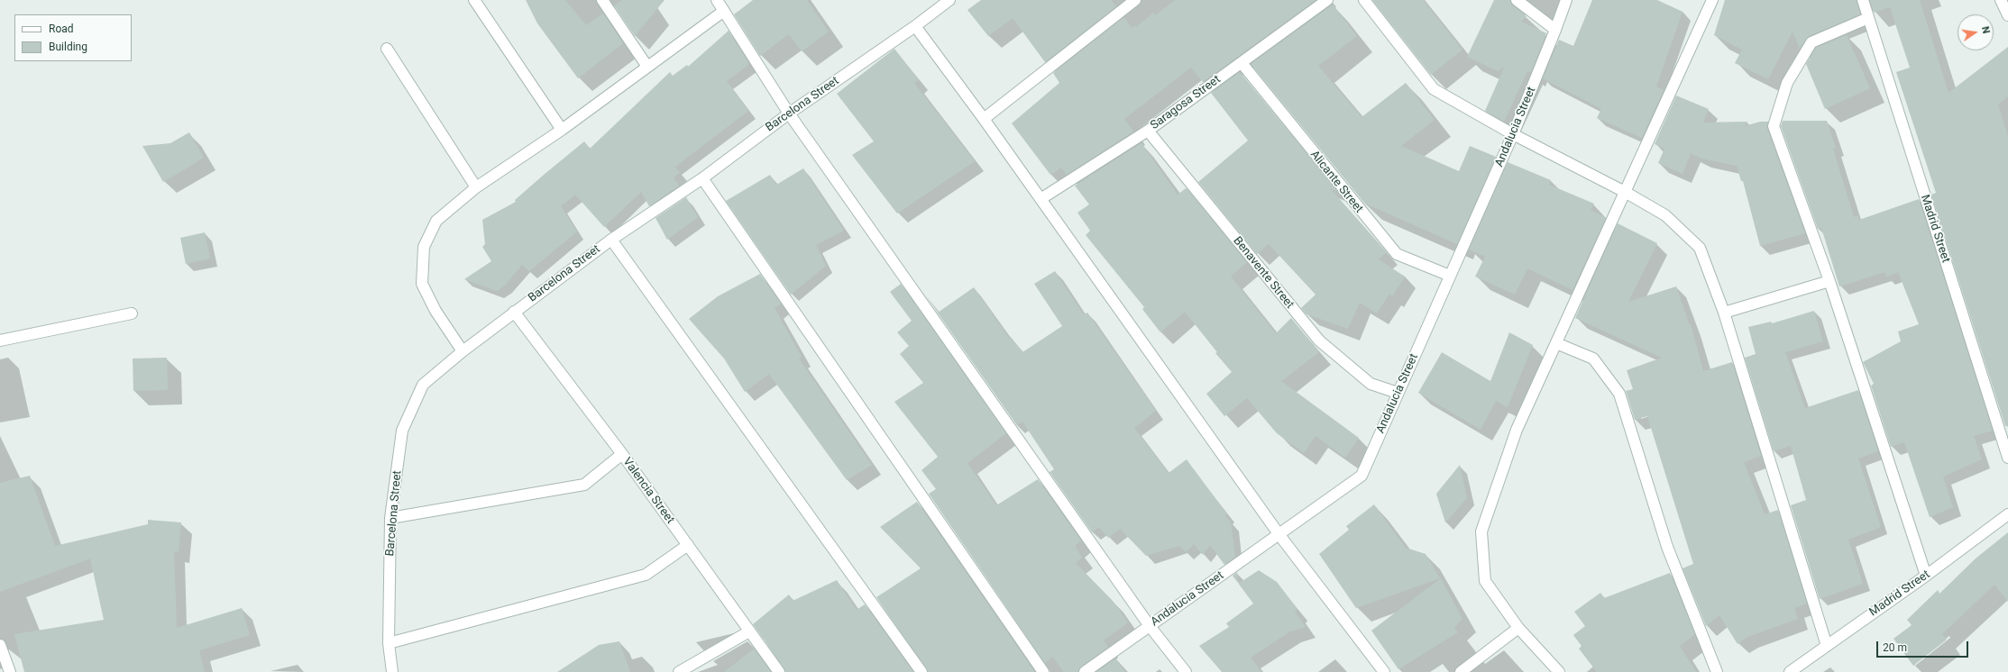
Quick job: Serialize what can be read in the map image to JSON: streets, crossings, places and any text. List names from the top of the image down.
{
  "streets": {
    "street": [
      "Saragosa Street",
      "Barcelona Street",
      "Andalucia Street",
      "Alicante Street",
      "Madrid Street",
      "Benavente Street",
      "Valencia Street"
    ]
  },
  "crossings": [
    ["Saragosa Street", "Alicante Street"],
    ["Saragosa Street", "Benavente Street"],
    ["Barcelona Street", "Valencia Street"],
    ["Andalucia Street", "Alicante Street"],
    ["Andalucia Street", "Benavente Street"]
  ],
  "legend": ["Road", "Building"],
  "scale_bar": "20 m",
  "north": "right"
}
